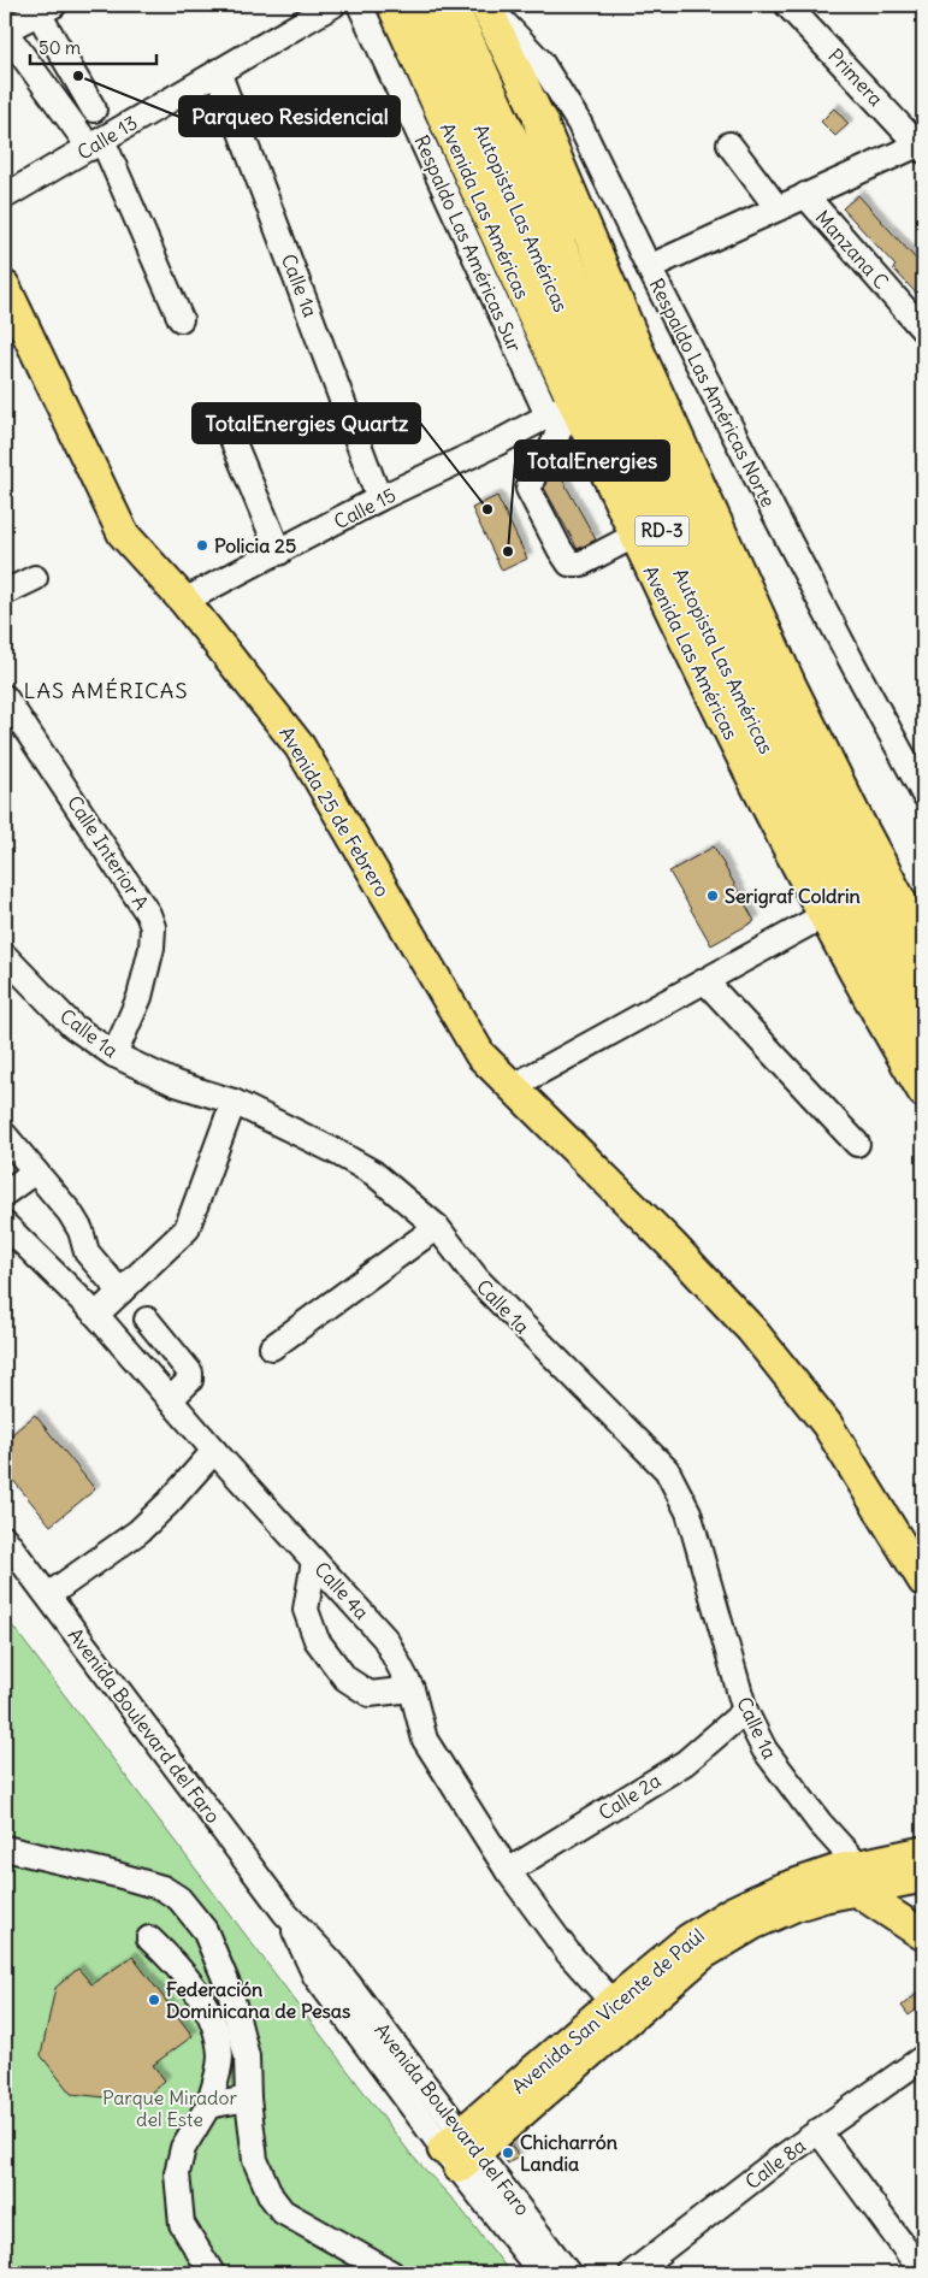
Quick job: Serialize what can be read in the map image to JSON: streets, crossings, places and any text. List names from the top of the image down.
{
  "streets": {
    "highway": ["Autopista Las Américas", "RD-3"],
    "main road": ["Avenida Las Américas", "Avenida 25 de Febrero", "Avenida San Vicente de Paúl"],
    "street": [
      "Primera",
      "Calle 13",
      "Respaldo Las Américas Sur",
      "Manzana C",
      "Calle 1a",
      "Respaldo Las Américas Norte",
      "Calle 15",
      "Calle Interior A",
      "Calle 4a",
      "Avenida Boulevard del Faro",
      "Calle 2a",
      "Calle 8a"
    ]
  },
  "crossings": [
    ["Calle 13", "Calle 1a"],
    ["Avenida Las Américas", "Respaldo Las Américas Sur"],
    ["Avenida Las Américas", "Calle 15"],
    ["Respaldo Las Américas Sur", "Calle 15"],
    ["Calle 1a", "Calle 15"],
    ["Calle 1a", "Calle Interior A"],
    ["Calle 1a", "Calle 2a"],
    ["Calle 1a", "Avenida San Vicente de Paúl"],
    ["Calle 15", "Avenida 25 de Febrero"],
    ["Calle 4a", "Calle 2a"],
    ["Calle 4a", "Avenida San Vicente de Paúl"],
    ["Avenida Boulevard del Faro", "Avenida San Vicente de Paúl"]
  ],
  "districts": ["LAS AMÉRICAS"],
  "parks": ["Parque Mirador del Este"],
  "places": [
    "Parqueo Residencial",
    "TotalEnergies Quartz",
    "Policia 25",
    "TotalEnergies",
    "Serigraf Coldrin",
    "Federación Dominicana de Pesas",
    "Chicharrón Landia"
  ],
  "scale_bar": "50 m"
}
